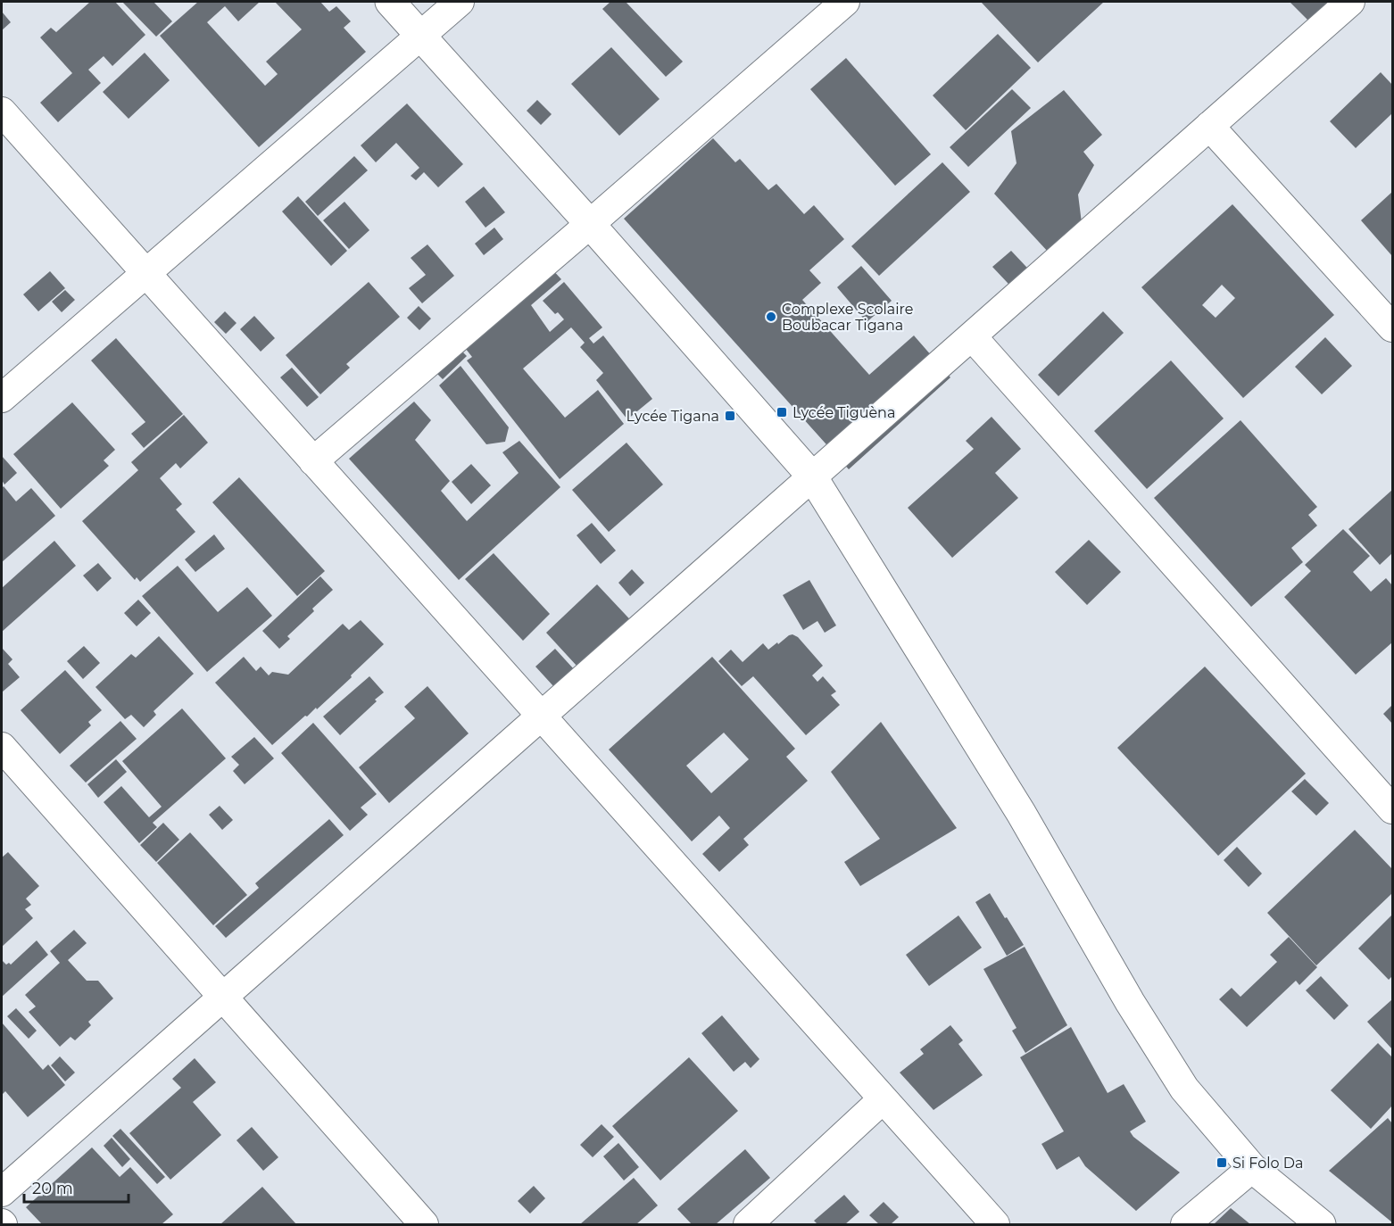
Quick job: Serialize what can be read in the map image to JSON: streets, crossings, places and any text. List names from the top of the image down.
{
  "places": {
    "other": ["Complexe Scolaire Boubacar Tigana"],
    "transit": ["Lycée Tiguèna", "Lycée Tigana", "Si Folo Da"]
  },
  "scale_bar": "20 m"
}
